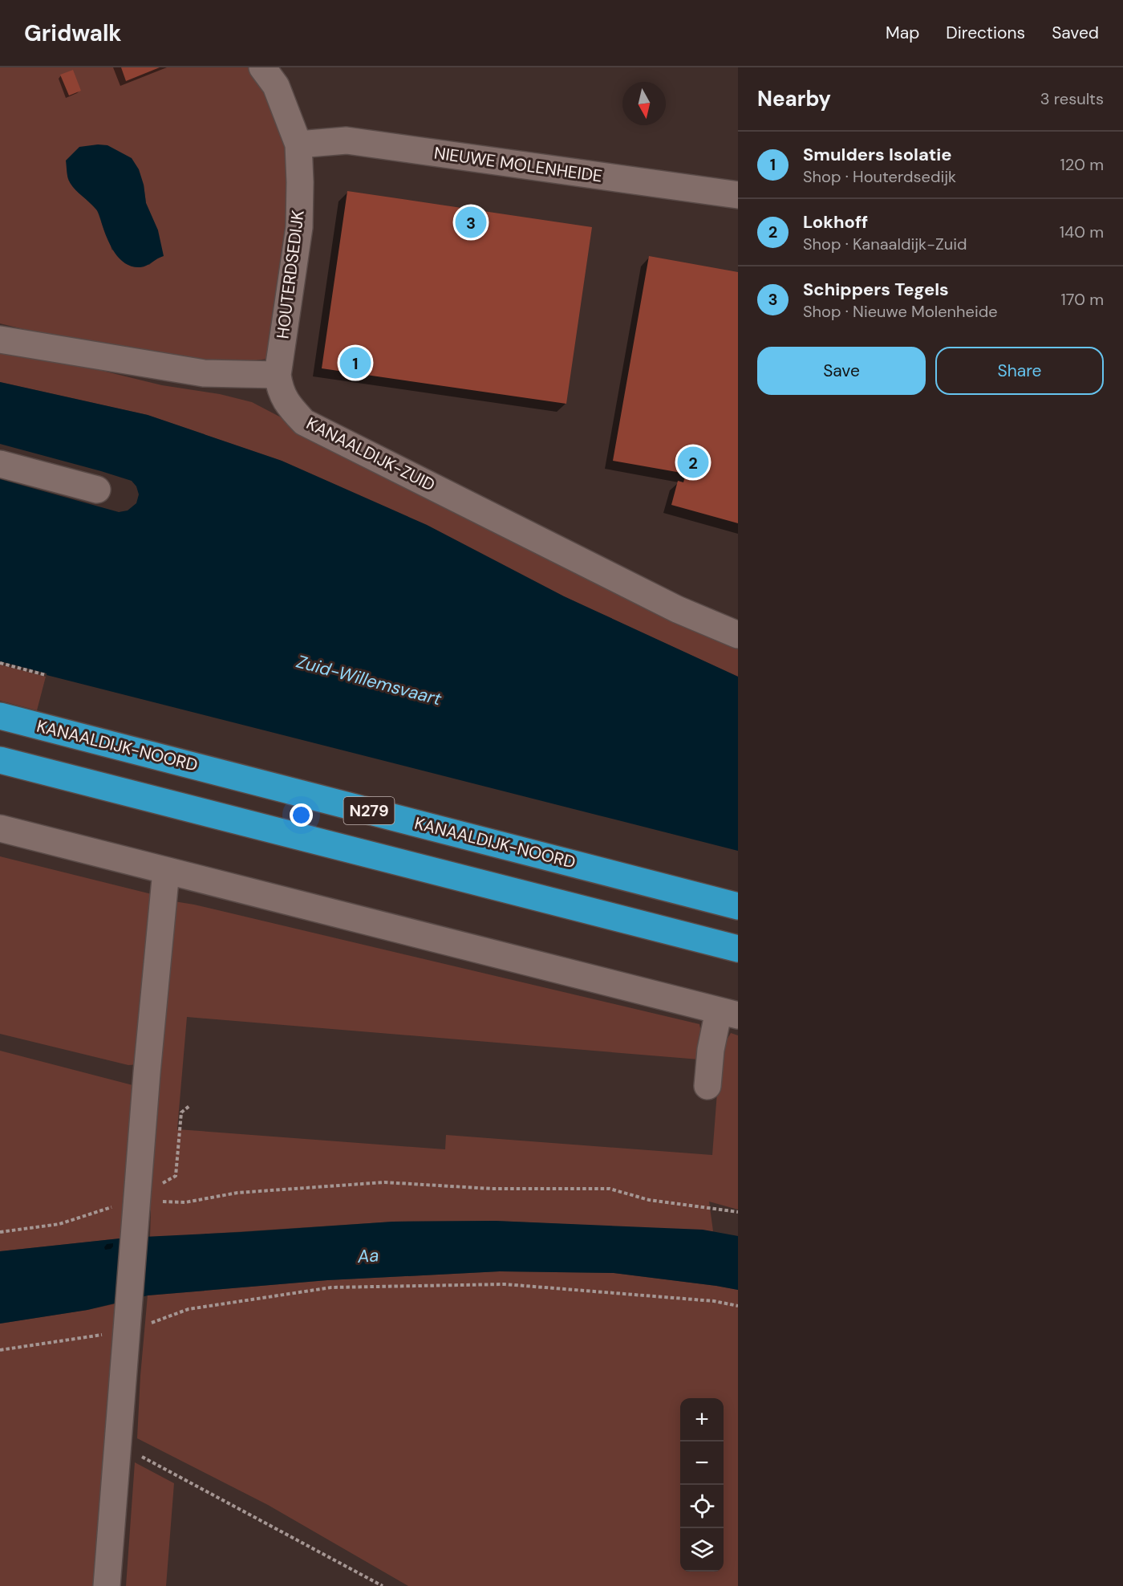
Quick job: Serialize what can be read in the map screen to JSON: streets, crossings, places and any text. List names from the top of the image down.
{
  "streets": {
    "highway": ["KANAALDIJK-NOORD", "N279"],
    "street": ["NIEUWE MOLENHEIDE", "HOUTERDSEDIJK", "KANAALDIJK-ZUID"]
  },
  "crossings": [
    ["NIEUWE MOLENHEIDE", "HOUTERDSEDIJK"],
    ["HOUTERDSEDIJK", "KANAALDIJK-ZUID"]
  ],
  "water": ["Zuid-Willemsvaart", "Aa"],
  "north": "bottom",
  "page": {
    "header": "Gridwalk",
    "nav": ["Map", "Directions", "Saved"],
    "heading": ["Nearby", "3 results"],
    "list": [
      {
        "mark": "1",
        "name": "Smulders Isolatie",
        "note": "Shop · Houterdsedijk",
        "value": "120 m"
      },
      {
        "mark": "2",
        "name": "Lokhoff",
        "note": "Shop · Kanaaldijk-Zuid",
        "value": "140 m"
      },
      {
        "mark": "3",
        "name": "Schippers Tegels",
        "note": "Shop · Nieuwe Molenheide",
        "value": "170 m"
      }
    ],
    "pins": ["3", "1", "2"],
    "buttons": ["Save", "Share"],
    "map_buttons": ["+", "−"]
  }
}
